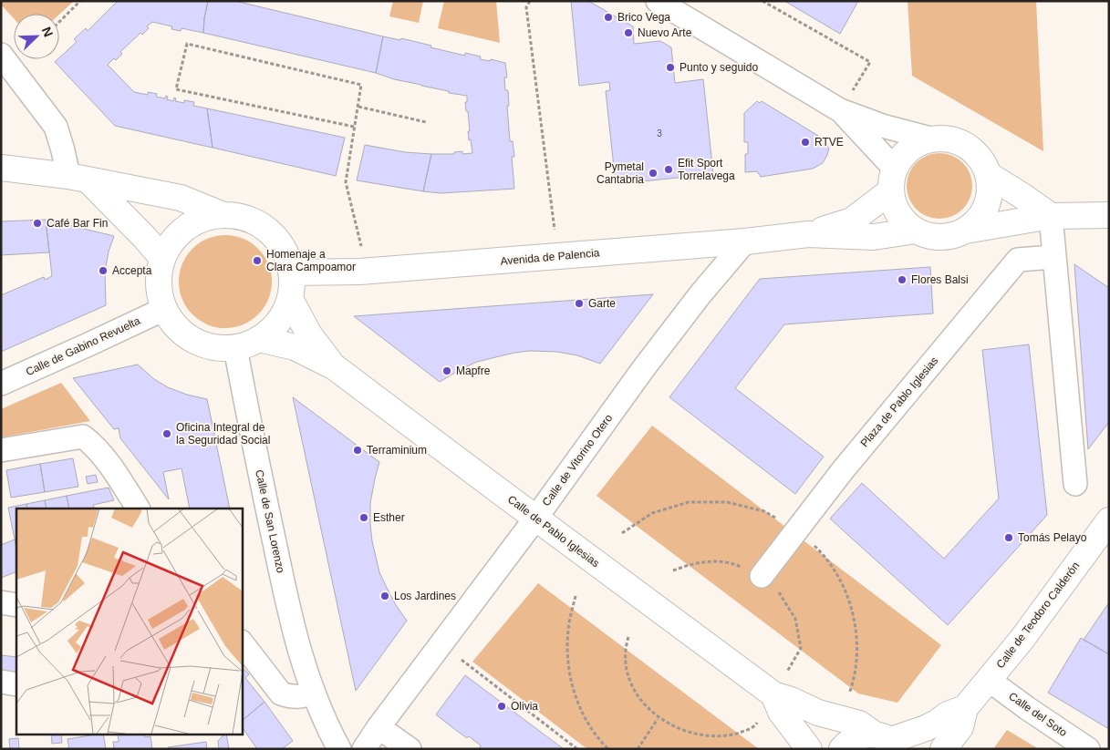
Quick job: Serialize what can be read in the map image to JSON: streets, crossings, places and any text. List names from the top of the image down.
{
  "streets": {
    "main road": ["Avenida de Palencia", "Calle de Pablo Iglesias", "Calle de Teodoro Calderón"],
    "street": [
      "Calle de Gabino Revuelta",
      "Plaza de Pablo Iglesias",
      "Calle de Vitorino Otero",
      "Calle de San Lorenzo",
      "Calle del Soto"
    ]
  },
  "crossings": [
    ["Avenida de Palencia", "Calle de Gabino Revuelta"],
    ["Avenida de Palencia", "Calle de Vitorino Otero"],
    ["Avenida de Palencia", "Calle de San Lorenzo"],
    ["Avenida de Palencia", "Calle de Pablo Iglesias"],
    ["Calle de Gabino Revuelta", "Calle de San Lorenzo"],
    ["Calle de Gabino Revuelta", "Calle de Pablo Iglesias"],
    ["Calle de Vitorino Otero", "Calle de Pablo Iglesias"],
    ["Calle de San Lorenzo", "Calle de Pablo Iglesias"],
    ["Calle de Pablo Iglesias", "Calle de Teodoro Calderón"],
    ["Calle de Teodoro Calderón", "Calle del Soto"]
  ],
  "places": [
    "Brico Vega",
    "Nuevo Arte",
    "Punto y seguido",
    "RTVE",
    "Efit Sport Torrelavega",
    "Pymetal Cantabria",
    "Café Bar Fin",
    "Homenaje a Clara Campoamor",
    "Accepta",
    "Flores Balsi",
    "Garte",
    "Mapfre",
    "Oficina Integral de la Seguridad Social",
    "Terraminium",
    "Esther",
    "Tomás Pelayo",
    "Los Jardines",
    "Olivia"
  ],
  "house_numbers": ["3"],
  "north": "top right"
}
